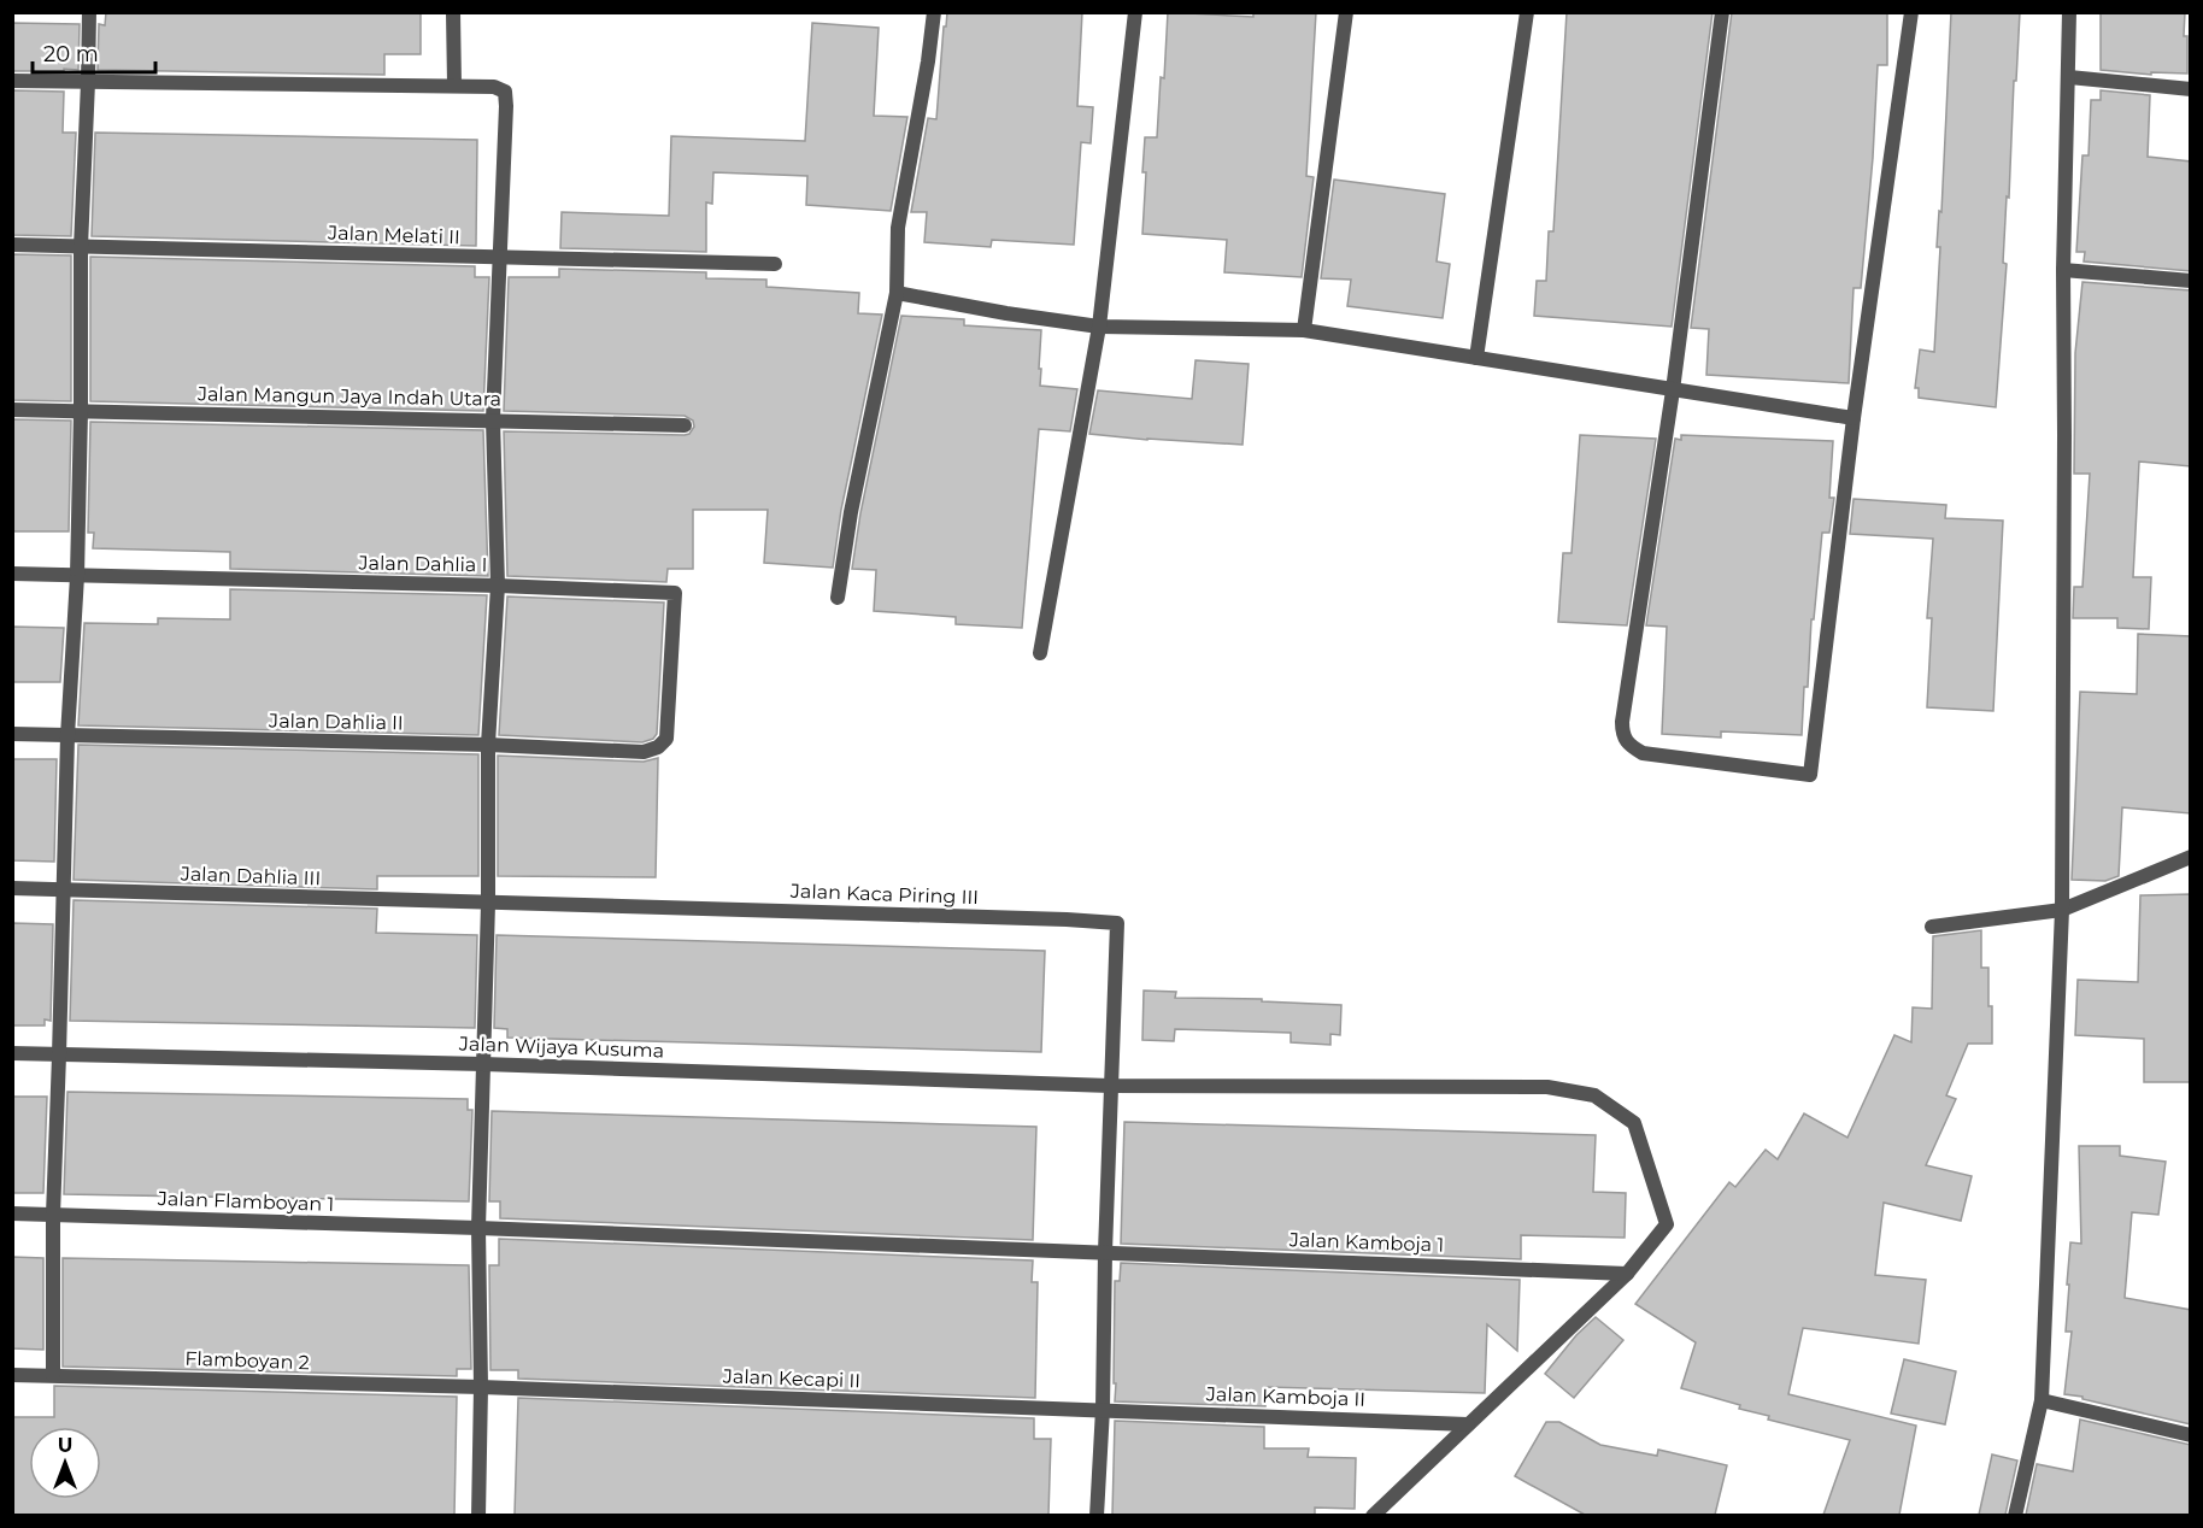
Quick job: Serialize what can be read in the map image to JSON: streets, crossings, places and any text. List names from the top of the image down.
{
  "streets": {
    "street": [
      "Jalan Melati II",
      "Jalan Mangun Jaya Indah Utara",
      "Jalan Dahlia I",
      "Jalan Dahlia II",
      "Jalan Dahlia III",
      "Jalan Kaca Piring III",
      "Jalan Wijaya Kusuma",
      "Jalan Flamboyan 1",
      "Jalan Kamboja 1",
      "Flamboyan 2",
      "Jalan Kecapi II",
      "Jalan Kamboja II"
    ]
  },
  "crossings": [
    ["Jalan Dahlia I", "Jalan Dahlia II"],
    ["Jalan Dahlia III", "Jalan Kaca Piring III"],
    ["Jalan Kaca Piring III", "Jalan Wijaya Kusuma"],
    ["Jalan Wijaya Kusuma", "Jalan Kamboja 1"],
    ["Jalan Flamboyan 1", "Jalan Kamboja 1"],
    ["Flamboyan 2", "Jalan Kecapi II"],
    ["Jalan Kecapi II", "Jalan Kamboja II"]
  ],
  "scale_bar": "20 m",
  "north": "top"
}
